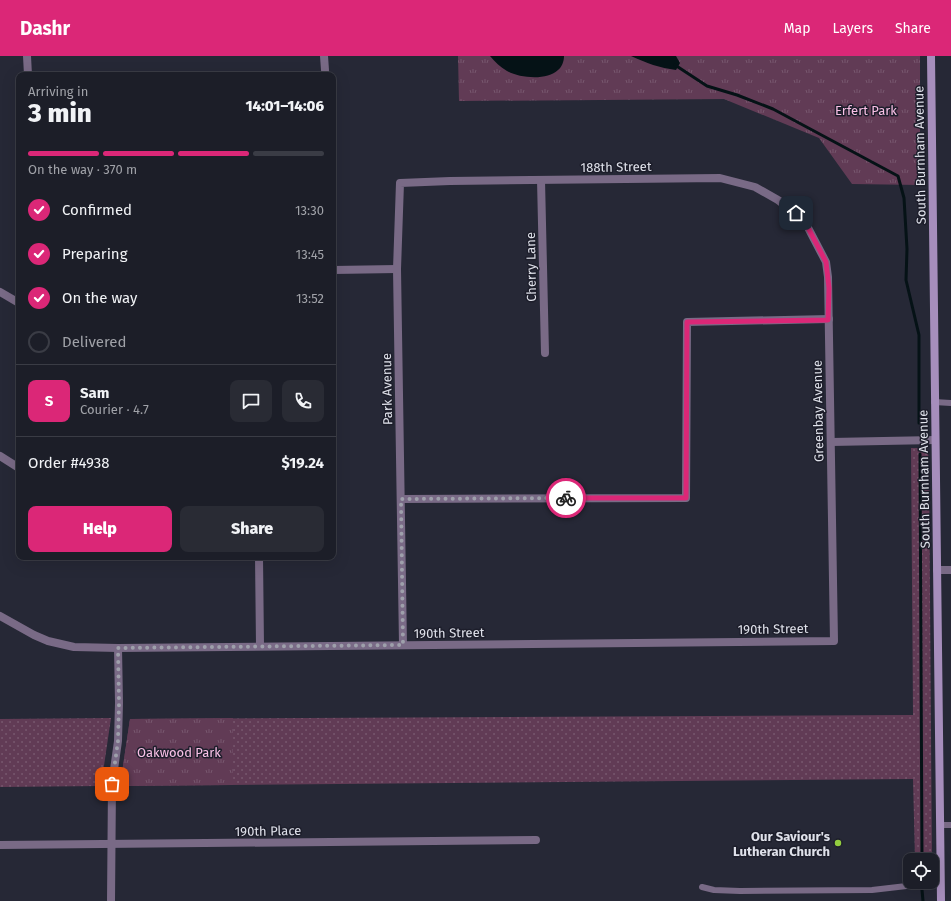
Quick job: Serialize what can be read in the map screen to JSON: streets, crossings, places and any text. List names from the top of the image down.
{
  "streets": {
    "main road": ["South Burnham Avenue"],
    "street": [
      "188th Street",
      "Cherry Lane",
      "Park Avenue",
      "Greenbay Avenue",
      "190th Street",
      "190th Place"
    ]
  },
  "crossings": [
    ["188th Street", "Cherry Lane"],
    ["188th Street", "Park Avenue"],
    ["188th Street", "Greenbay Avenue"],
    ["Park Avenue", "190th Street"],
    ["Greenbay Avenue", "190th Street"]
  ],
  "parks": ["Erfert Park", "Oakwood Park"],
  "places": ["Our Saviour's Lutheran Church"],
  "page": {
    "header": "Dashr",
    "nav": ["Map", "Layers", "Share"],
    "heading": ["3 min", "Arriving in", "14:01–14:06"],
    "panel": [
      "Sam",
      "Courier · 4.7",
      "Order #4938",
      "$19.24"
    ],
    "bar": "On the way · 370 m",
    "list": [
      ["Confirmed", "13:30"],
      ["Preparing", "13:45"],
      ["On the way", "13:52"],
      "Delivered"
    ],
    "round": "S",
    "buttons": ["Help", "Share"]
  }
}
